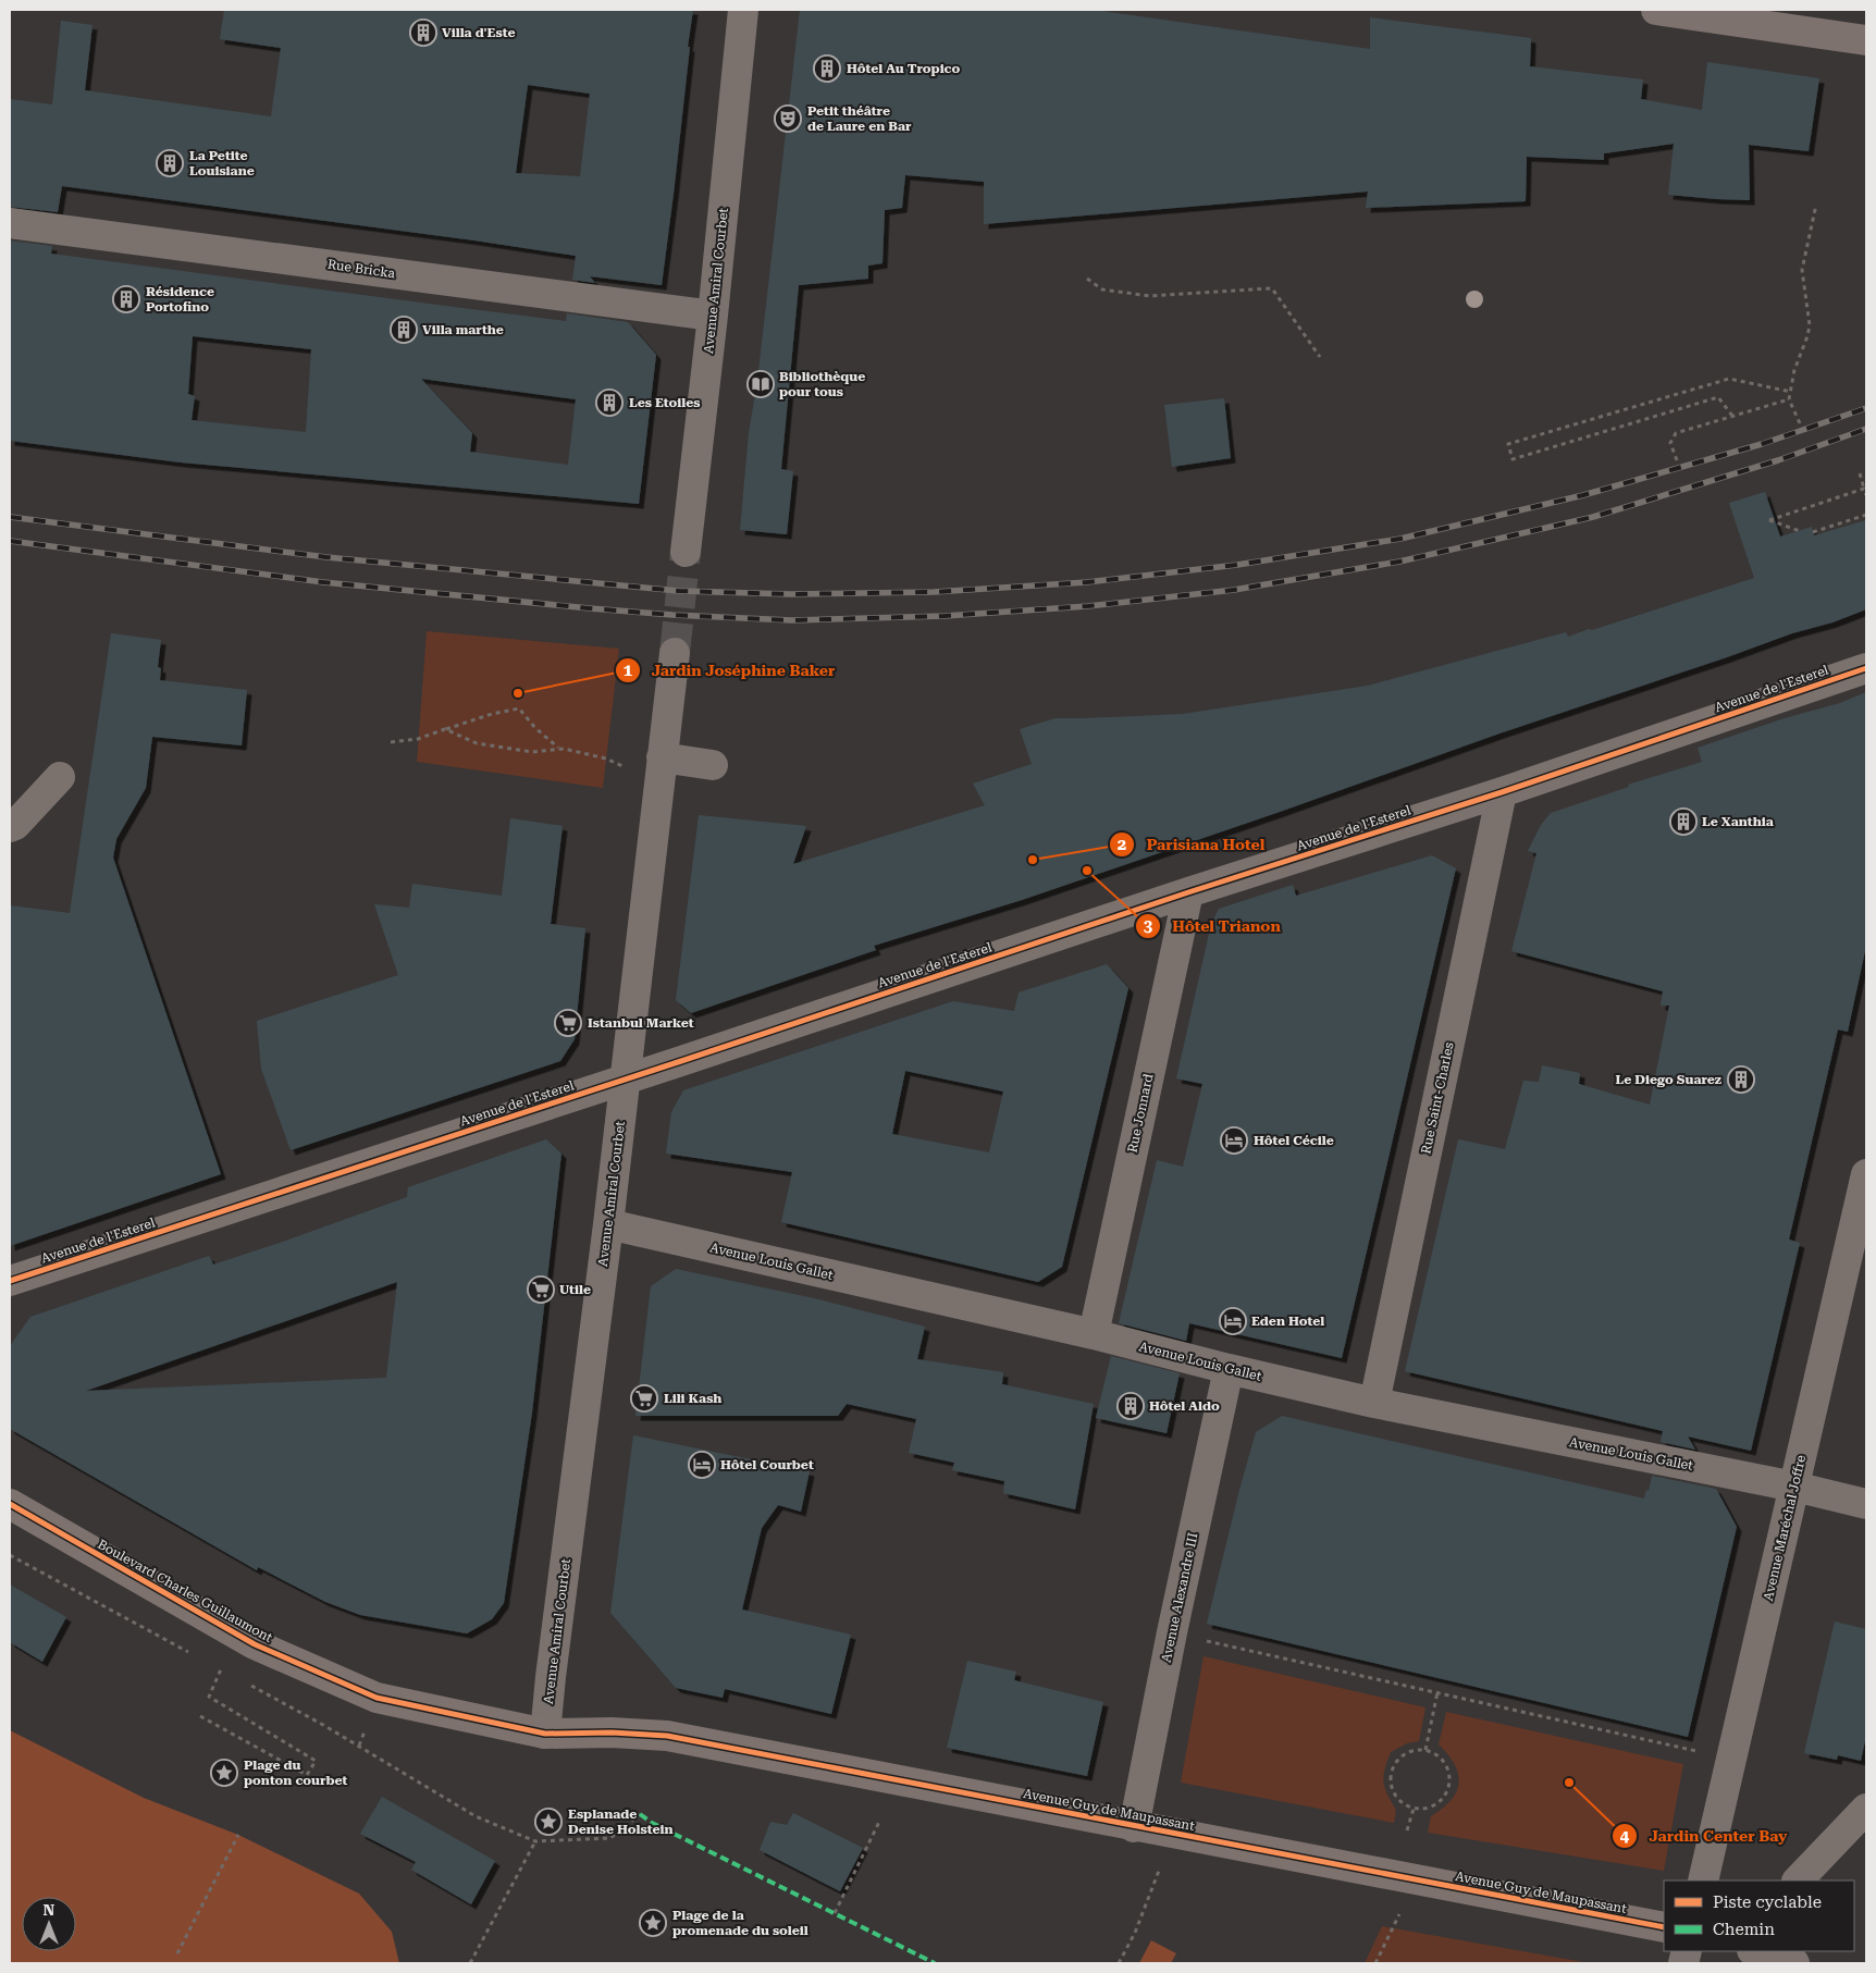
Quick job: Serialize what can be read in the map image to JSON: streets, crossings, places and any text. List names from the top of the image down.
{
  "streets": {
    "main road": ["Boulevard Charles Guillaumont", "Avenue Guy de Maupassant"],
    "street": [
      "Rue Bricka",
      "Avenue Amiral Courbet",
      "Avenue de l'Esterel",
      "Rue Saint-Charles",
      "Rue Jonnard",
      "Avenue Louis Gallet",
      "Avenue Maréchal Joffre",
      "Avenue Alexandre III"
    ]
  },
  "crossings": [
    ["Rue Bricka", "Avenue Amiral Courbet"],
    ["Avenue Amiral Courbet", "Avenue de l'Esterel"],
    ["Avenue Amiral Courbet", "Avenue Louis Gallet"],
    ["Avenue Amiral Courbet", "Boulevard Charles Guillaumont"],
    ["Avenue Amiral Courbet", "Avenue Guy de Maupassant"],
    ["Avenue de l'Esterel", "Rue Saint-Charles"],
    ["Avenue de l'Esterel", "Rue Jonnard"],
    ["Rue Saint-Charles", "Avenue Louis Gallet"],
    ["Rue Jonnard", "Avenue Louis Gallet"],
    ["Avenue Louis Gallet", "Avenue Maréchal Joffre"],
    ["Avenue Louis Gallet", "Avenue Alexandre III"],
    ["Boulevard Charles Guillaumont", "Avenue Guy de Maupassant"],
    ["Avenue Alexandre III", "Avenue Guy de Maupassant"]
  ],
  "places": {
    "building": [
      "Villa d'Este",
      "Hôtel Au Tropico",
      "La Petite Louisiane",
      "Résidence Portofino",
      "Villa marthe",
      "Les Etoiles",
      "Le Xanthia",
      "Le Diego Suarez",
      "Hôtel Aldo"
    ],
    "theatre": ["Petit théâtre de Laure en Bar"],
    "library": ["Bibliothèque pour tous"],
    "other": [
      "Jardin Joséphine Baker",
      "Parisiana Hotel",
      "Hôtel Trianon",
      "Jardin Center Bay"
    ],
    "supermarket": ["Istanbul Market", "Utile", "Lili Kash"],
    "hotel": ["Hôtel Cécile", "Eden Hotel", "Hôtel Courbet"],
    "place": ["Plage du ponton courbet", "Esplanade Denise Holstein", "Plage de la promenade du soleil"]
  },
  "legend": ["Piste cyclable", "Chemin"],
  "north": "top"
}
